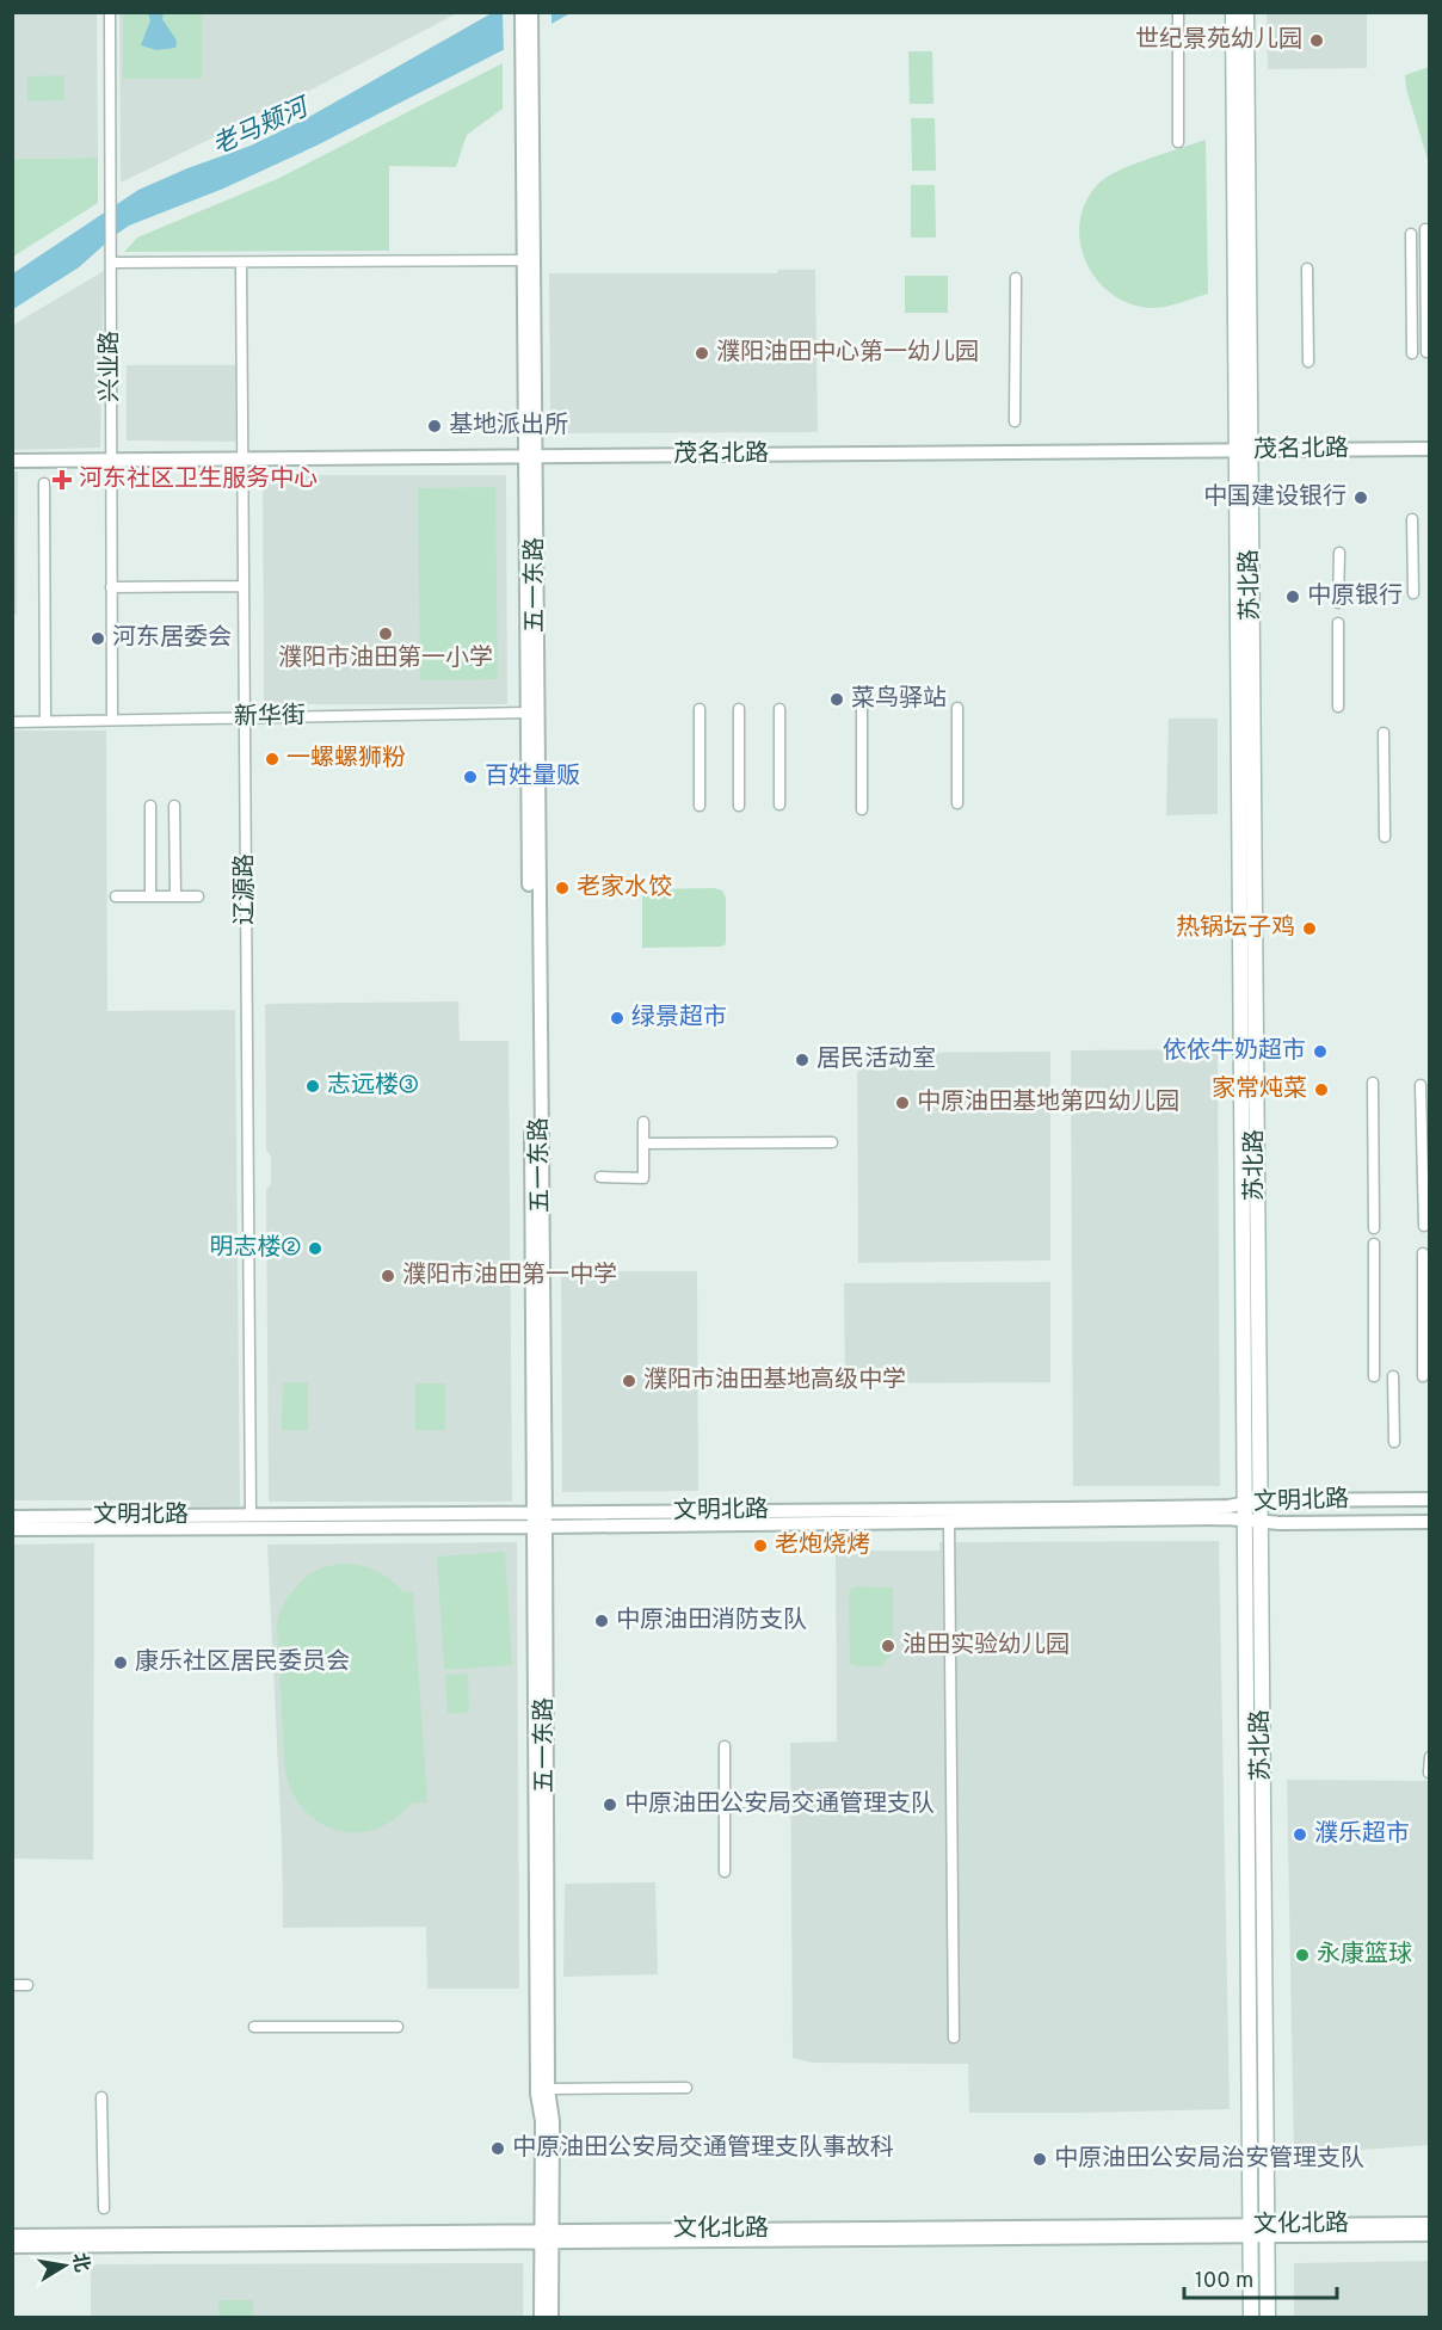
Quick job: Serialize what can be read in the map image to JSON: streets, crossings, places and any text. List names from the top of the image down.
{
  "streets": {
    "main road": ["苏北路"],
    "street": [
      "兴业路",
      "茂名北路",
      "五一东路",
      "新华街",
      "辽源路",
      "文明北路",
      "文化北路"
    ]
  },
  "crossings": [
    ["兴业路", "茂名北路"],
    ["兴业路", "新华街"],
    ["茂名北路", "五一东路"],
    ["茂名北路", "苏北路"],
    ["茂名北路", "辽源路"],
    ["五一东路", "新华街"],
    ["五一东路", "文明北路"],
    ["五一东路", "文化北路"],
    ["苏北路", "文明北路"],
    ["苏北路", "文化北路"],
    ["新华街", "辽源路"],
    ["辽源路", "文明北路"]
  ],
  "water": ["老马颊河"],
  "places": {
    "other": [
      "世纪景苑幼儿园",
      "濮阳油田中心第一幼儿园",
      "基地派出所",
      "中国建设银行",
      "中原银行",
      "濮阳市油田第一小学",
      "河东居委会",
      "菜鸟驿站",
      "一螺螺狮粉",
      "百姓量贩",
      "老家水饺",
      "热锅坛子鸡",
      "绿景超市",
      "依依牛奶超市",
      "居民活动室",
      "志远楼③",
      "家常炖菜",
      "中原油田基地第四幼儿园",
      "明志楼②",
      "濮阳市油田第一中学",
      "濮阳市油田基地高级中学",
      "老炮烧烤",
      "中原油田消防支队",
      "油田实验幼儿园",
      "康乐社区居民委员会",
      "中原油田公安局交通管理支队",
      "濮乐超市",
      "永康篮球",
      "中原油田公安局交通管理支队事故科",
      "中原油田公安局治安管理支队"
    ],
    "health": ["河东社区卫生服务中心"]
  },
  "scale_bar": "100 m",
  "north": "right"
}
